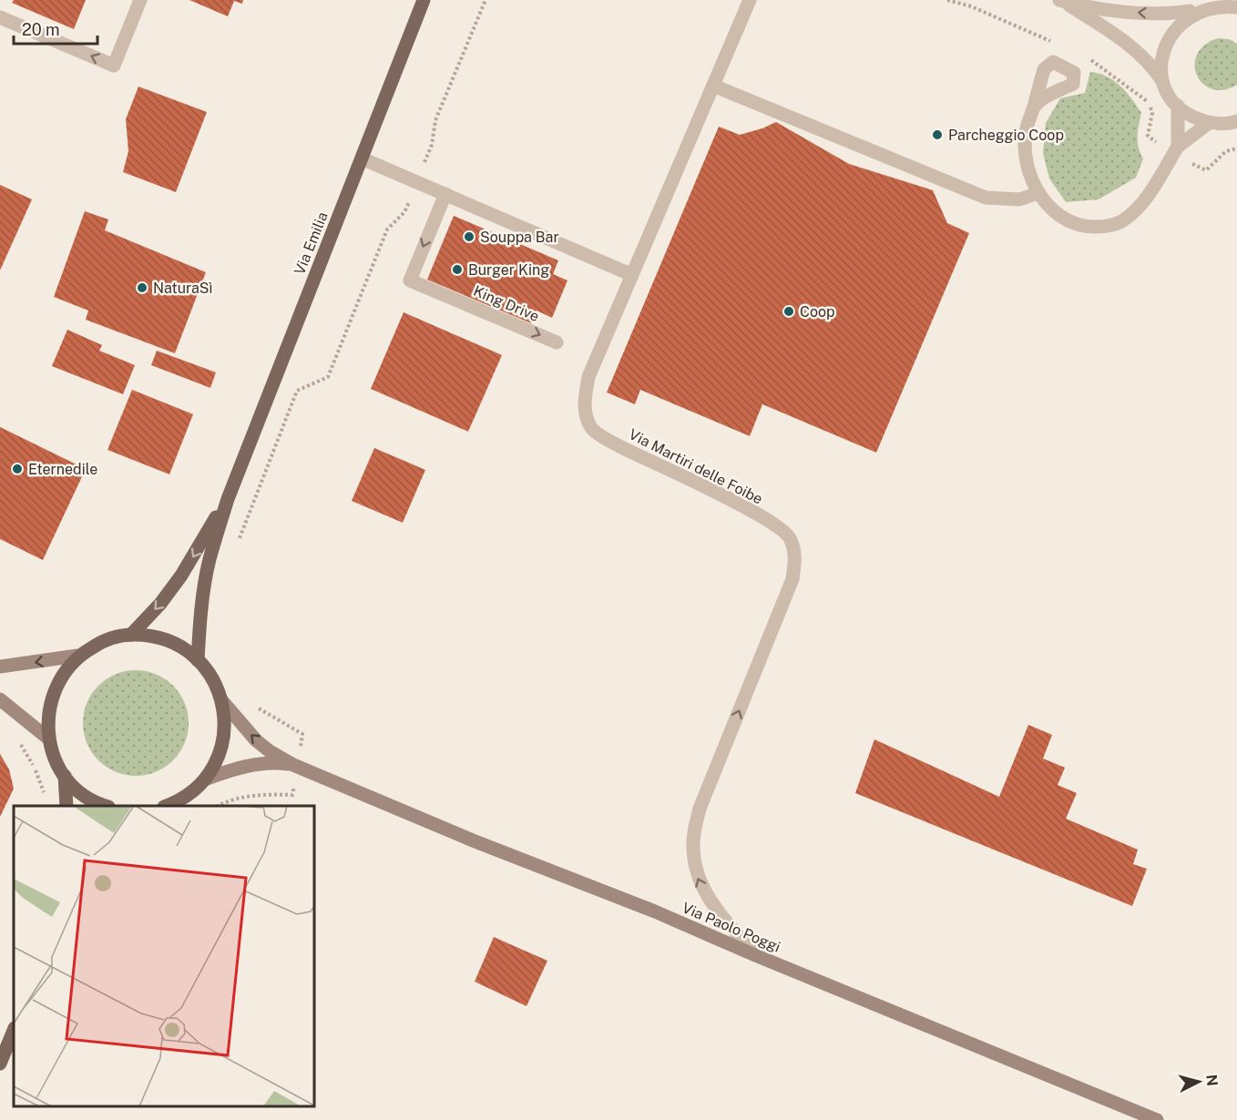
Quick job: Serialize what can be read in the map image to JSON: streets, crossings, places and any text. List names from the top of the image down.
{
  "streets": {
    "main road": ["Via Emilia", "Via Paolo Poggi"],
    "street": ["King Drive", "Via Martiri delle Foibe"]
  },
  "crossings": [
    ["Via Martiri delle Foibe", "Via Paolo Poggi"]
  ],
  "one_way": ["Via Martiri delle Foibe"],
  "places": [
    "Parcheggio Coop",
    "Souppa Bar",
    "Burger King",
    "NaturaSì",
    "Coop",
    "Eternedile"
  ],
  "scale_bar": "20 m",
  "north": "right"
}
